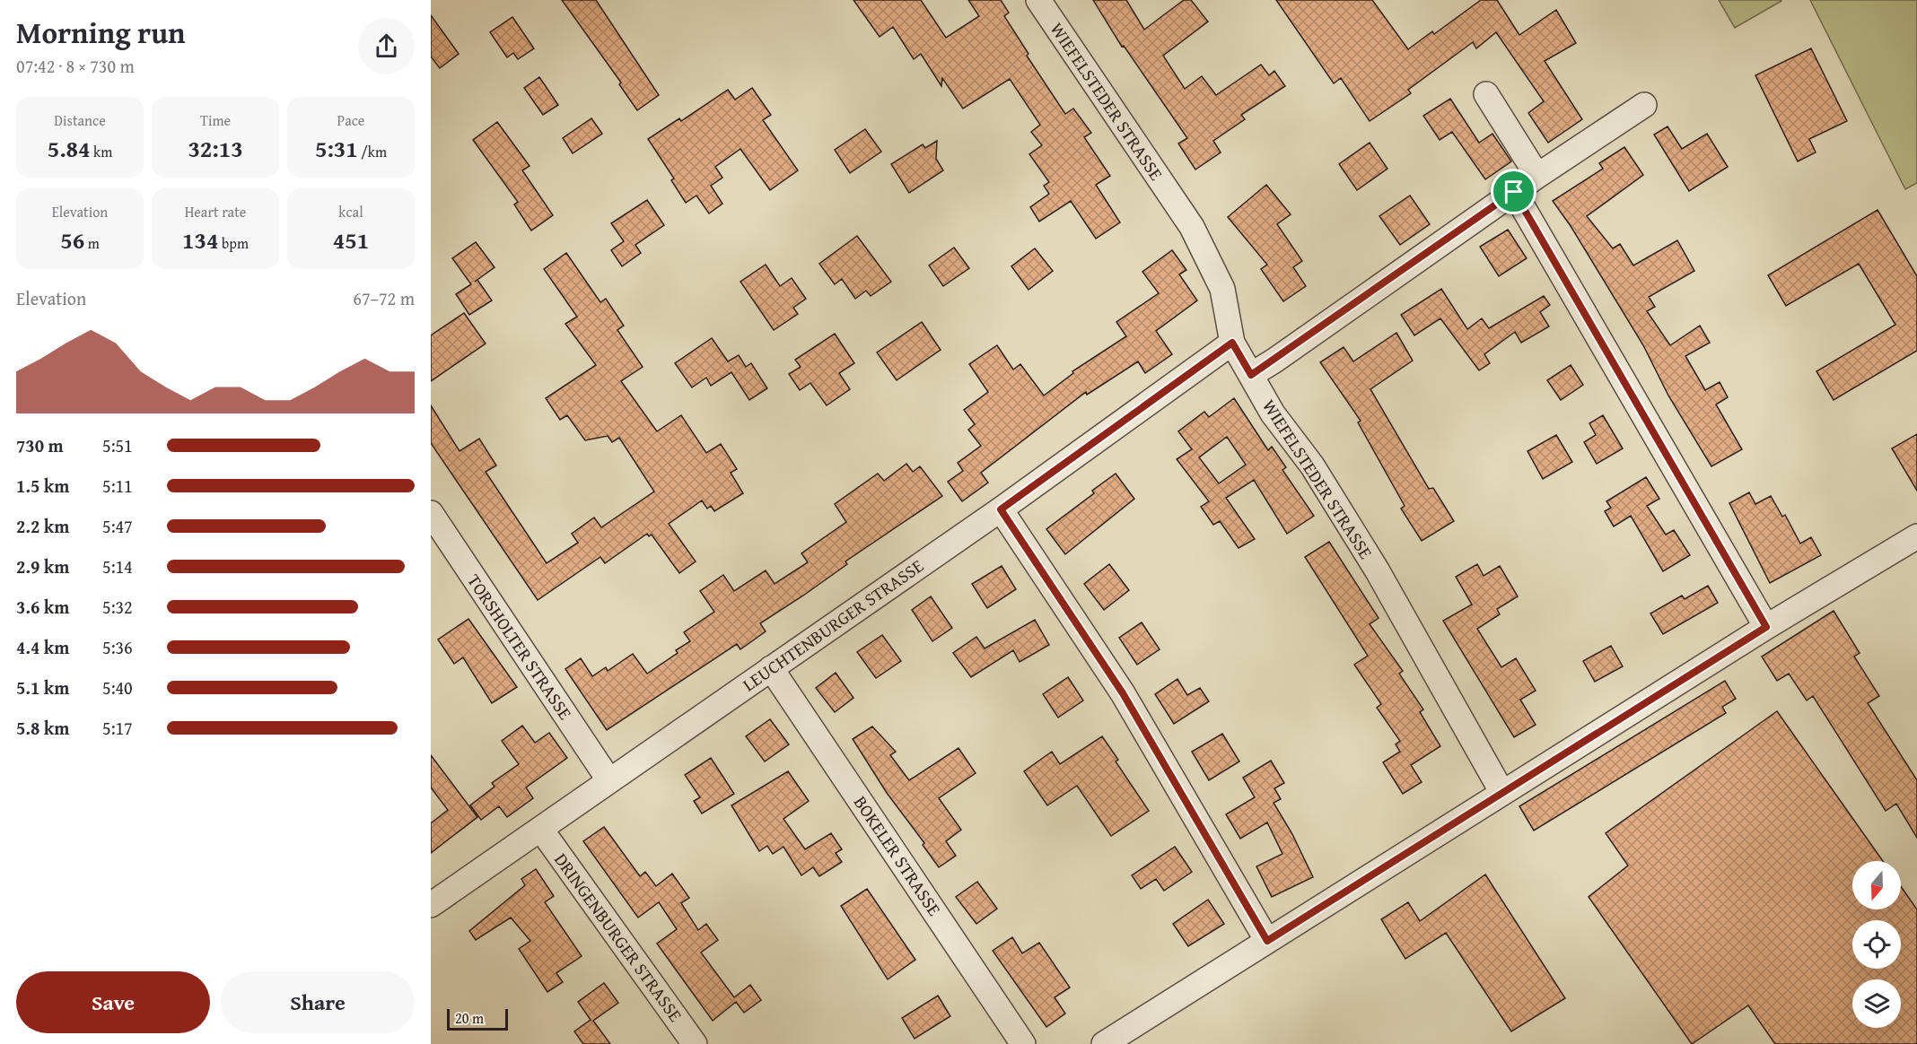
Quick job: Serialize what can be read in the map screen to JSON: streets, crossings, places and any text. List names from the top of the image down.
{
  "streets": {
    "street": [
      "WIEFELSTEDER STRASSE",
      "LEUCHTENBURGER STRASSE",
      "TORSHOLTER STRASSE",
      "BOKELER STRASSE",
      "DRINGENBURGER STRASSE"
    ]
  },
  "crossings": [
    ["WIEFELSTEDER STRASSE", "LEUCHTENBURGER STRASSE"],
    ["LEUCHTENBURGER STRASSE", "TORSHOLTER STRASSE"],
    ["LEUCHTENBURGER STRASSE", "BOKELER STRASSE"],
    ["LEUCHTENBURGER STRASSE", "DRINGENBURGER STRASSE"]
  ],
  "scale_bar": "20 m",
  "north": "bottom",
  "page": {
    "heading": ["Morning run", "07:42 · 8 × 730 m"],
    "stats": [
      ["Distance", "5.84 km"],
      ["Time", "32:13"],
      ["Pace", "5:31 /km"],
      ["Elevation", "56 m"],
      ["Heart rate", "134 bpm"],
      ["kcal", "451"]
    ],
    "chart": ["Elevation", "67–72 m"],
    "list": [
      {
        "name": "730 m",
        "note": "5:51"
      },
      {
        "name": "1.5 km",
        "note": "5:11"
      },
      {
        "name": "2.2 km",
        "note": "5:47"
      },
      {
        "name": "2.9 km",
        "note": "5:14"
      },
      {
        "name": "3.6 km",
        "note": "5:32"
      },
      {
        "name": "4.4 km",
        "note": "5:36"
      },
      {
        "name": "5.1 km",
        "note": "5:40"
      },
      {
        "name": "5.8 km",
        "note": "5:17"
      }
    ],
    "buttons": ["Save", "Share"],
    "scale": "20 m"
  }
}
